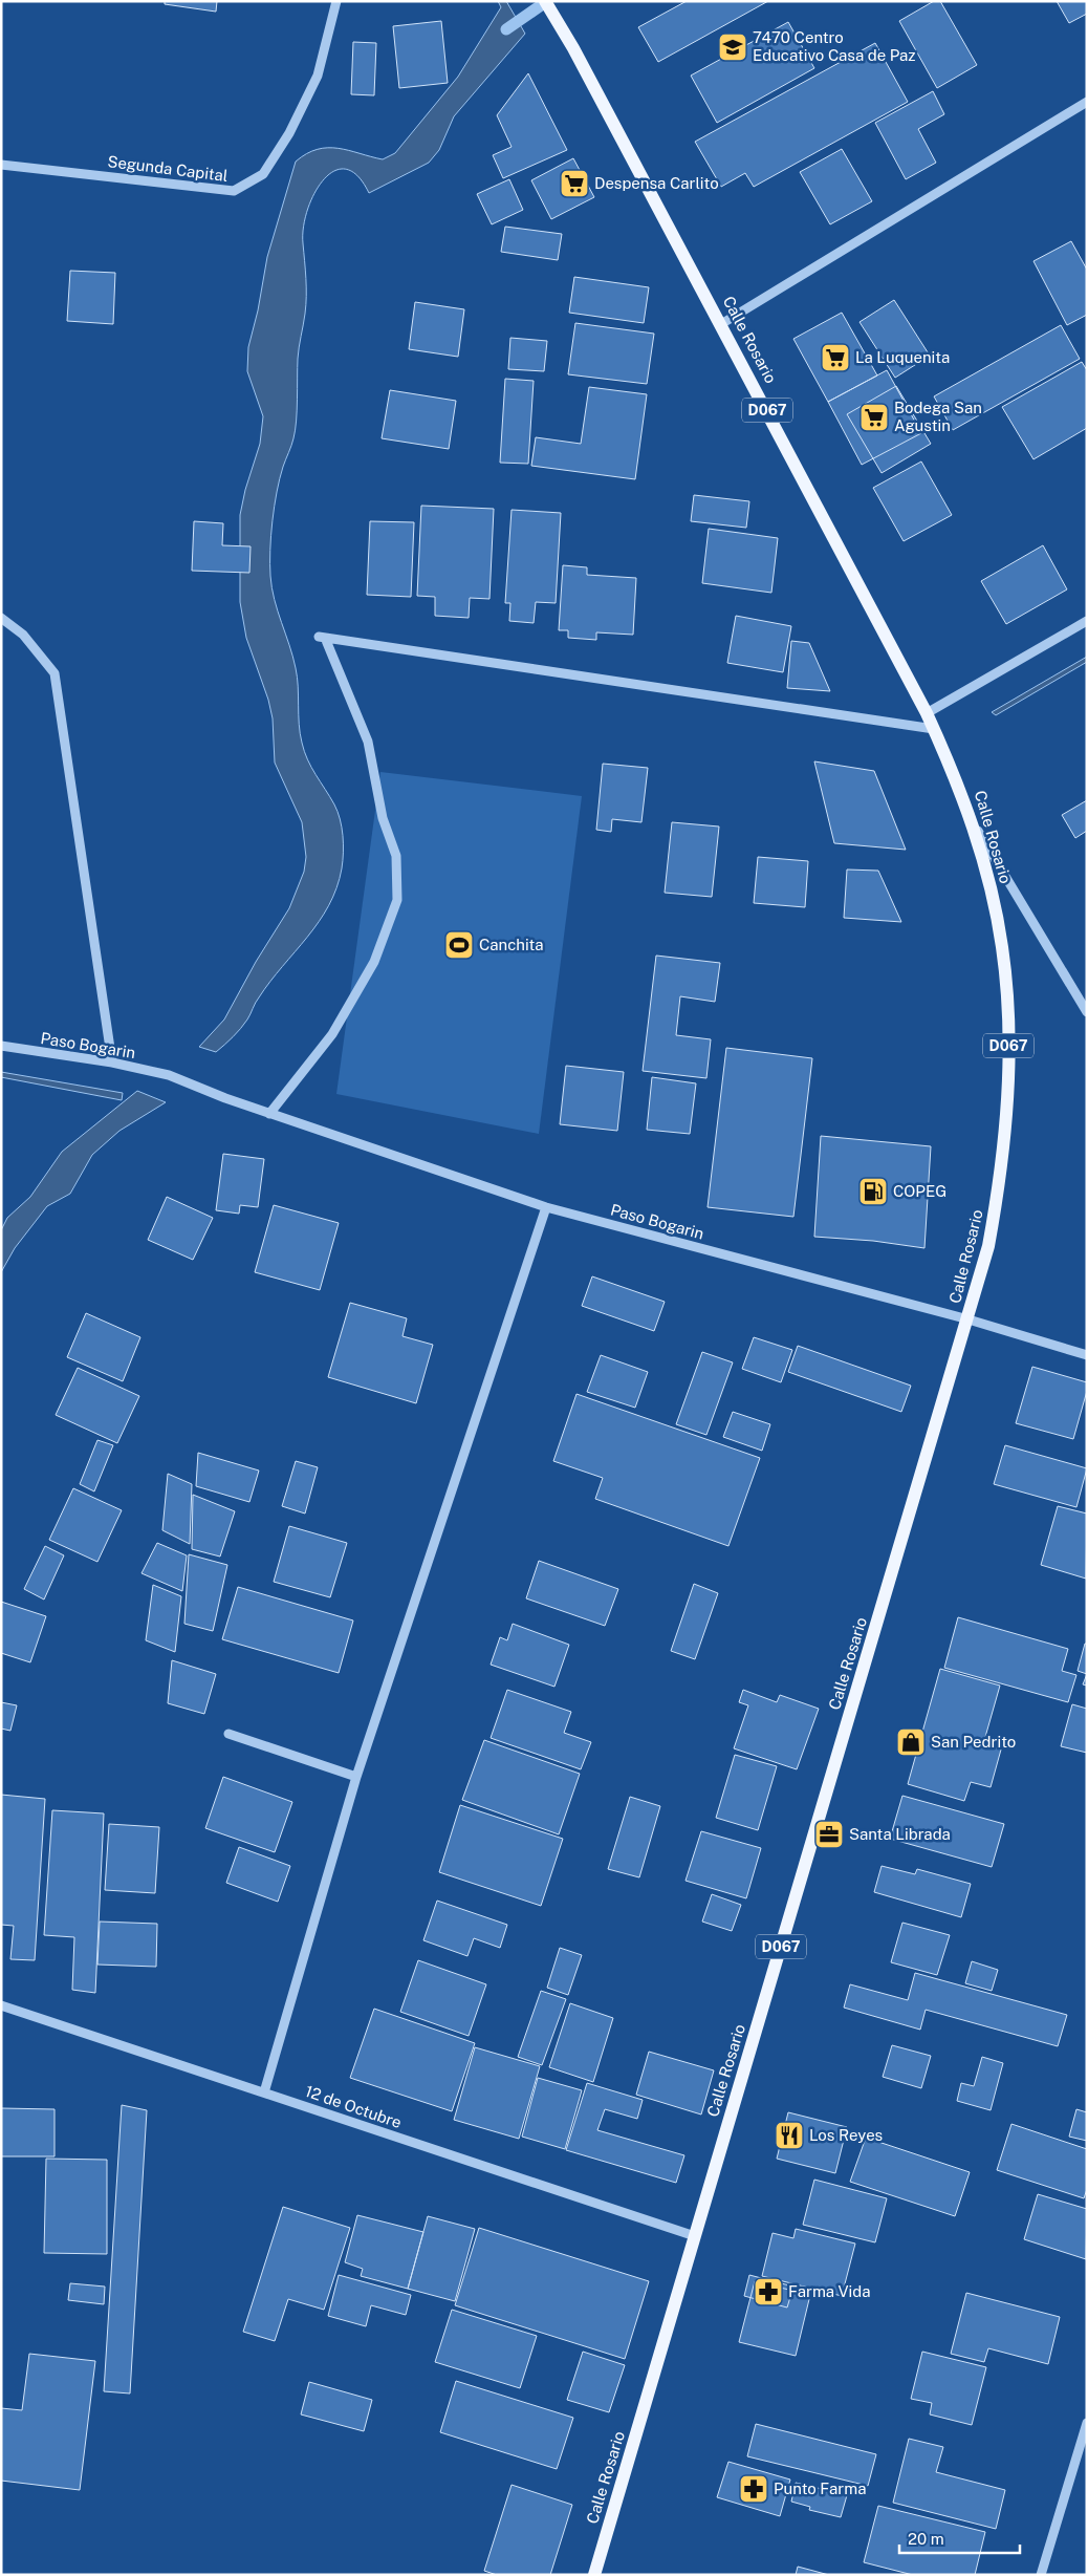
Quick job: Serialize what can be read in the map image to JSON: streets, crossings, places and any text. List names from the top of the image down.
{
  "streets": {
    "main road": ["Calle Rosario", "D067"],
    "street": ["Segunda Capital", "Paso Bogarin", "12 de Octubre"]
  },
  "crossings": [
    ["Calle Rosario", "Paso Bogarin"],
    ["Calle Rosario", "12 de Octubre"]
  ],
  "places": {
    "school or university": ["7470 Centro Educativo Casa de Paz"],
    "supermarket": ["Despensa Carlito", "La Luquenita", "Bodega San Agustin"],
    "sports": ["Canchita"],
    "fuel station": ["COPEG"],
    "shop": ["San Pedrito"],
    "office": ["Santa Librada"],
    "restaurant": ["Los Reyes"],
    "pharmacy": ["Farma Vida", "Punto Farma"]
  },
  "scale_bar": "20 m"
}
